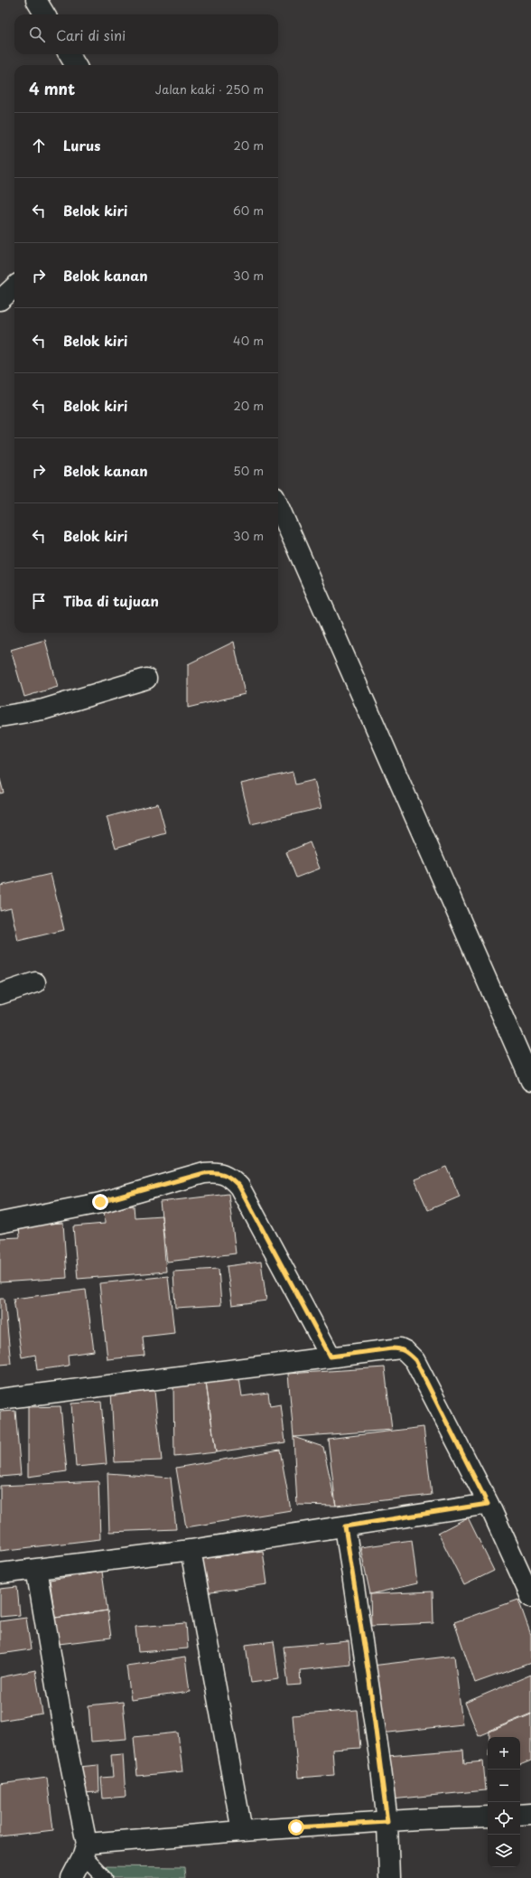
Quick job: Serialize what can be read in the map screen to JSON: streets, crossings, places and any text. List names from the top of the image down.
{
  "page": {
    "search": "Cari di sini",
    "heading": ["4 mnt", "Jalan kaki · 250 m"],
    "list": [
      ["Lurus", "20 m"],
      ["Belok kiri", "60 m"],
      ["Belok kanan", "30 m"],
      ["Belok kiri", "40 m"],
      ["Belok kiri", "20 m"],
      ["Belok kanan", "50 m"],
      ["Belok kiri", "30 m"],
      "Tiba di tujuan"
    ],
    "map_buttons": ["+", "−"]
  }
}
